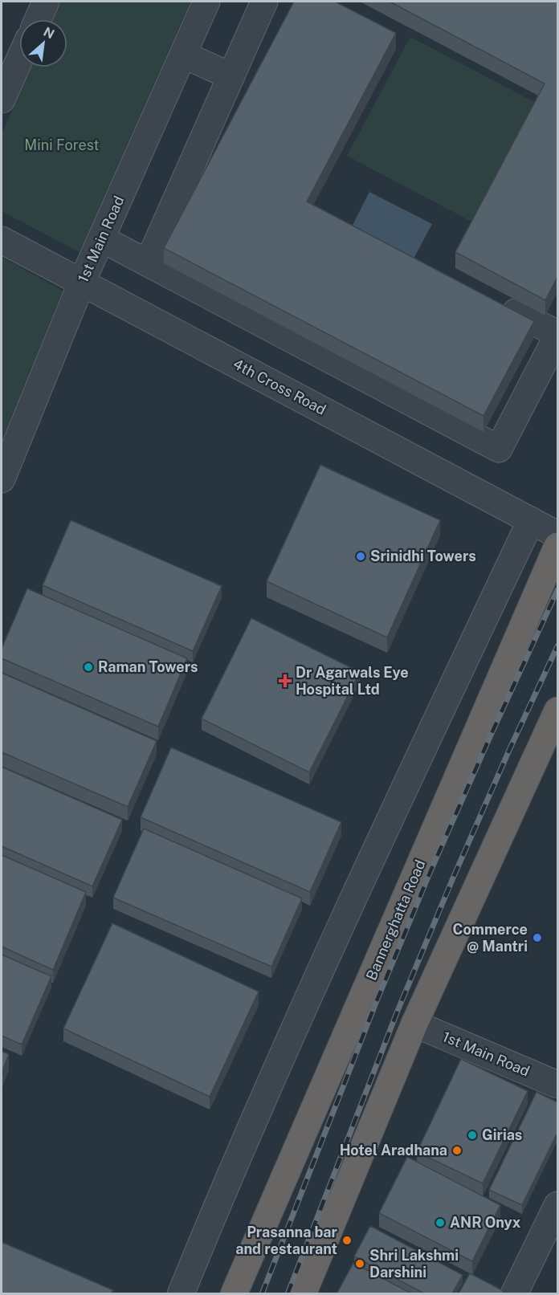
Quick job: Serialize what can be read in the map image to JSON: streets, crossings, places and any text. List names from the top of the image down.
{
  "streets": {
    "highway": ["Bannerghatta Road"],
    "street": ["1st Main Road", "4th Cross Road"]
  },
  "crossings": [
    ["1st Main Road", "4th Cross Road"]
  ],
  "parks": ["Mini Forest"],
  "places": {
    "other": [
      "Srinidhi Towers",
      "Raman Towers",
      "Commerce @ Mantri",
      "Girias",
      "Hotel Aradhana",
      "ANR Onyx",
      "Prasanna bar and restaurant",
      "Shri Lakshmi Darshini"
    ],
    "health": ["Dr Agarwals Eye Hospital Ltd"]
  },
  "north": "top right"
}
